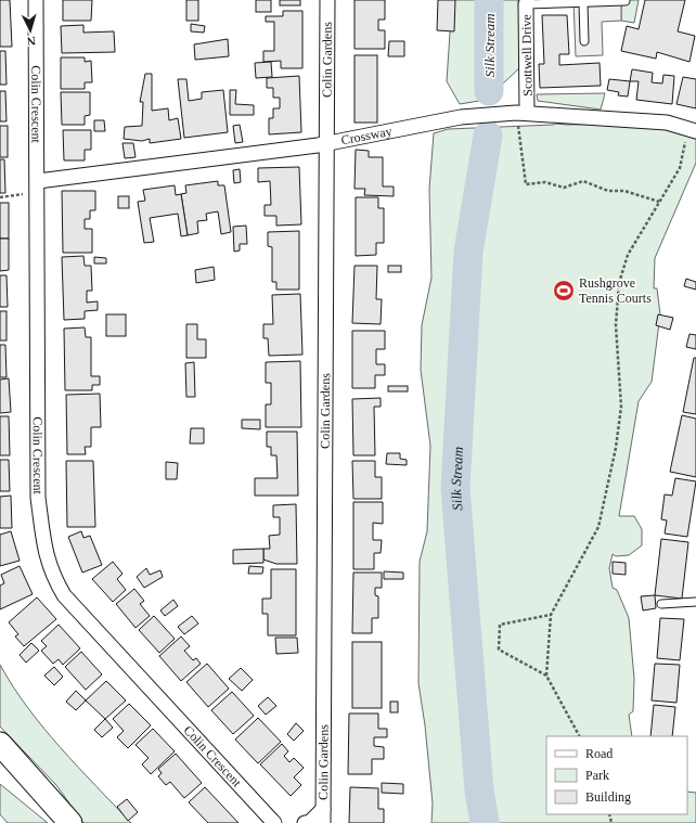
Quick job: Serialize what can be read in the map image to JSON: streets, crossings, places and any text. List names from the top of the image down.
{
  "streets": {
    "street": [
      "Scottwell Drive",
      "Colin Gardens",
      "Colin Crescent",
      "Crossway"
    ]
  },
  "crossings": [
    ["Scottwell Drive", "Crossway"],
    ["Colin Gardens", "Crossway"],
    ["Colin Crescent", "Crossway"]
  ],
  "water": ["Silk Stream"],
  "places": {
    "sports": ["Rushgrove Tennis Courts"]
  },
  "legend": ["Road", "Park", "Building"],
  "north": "bottom"
}
